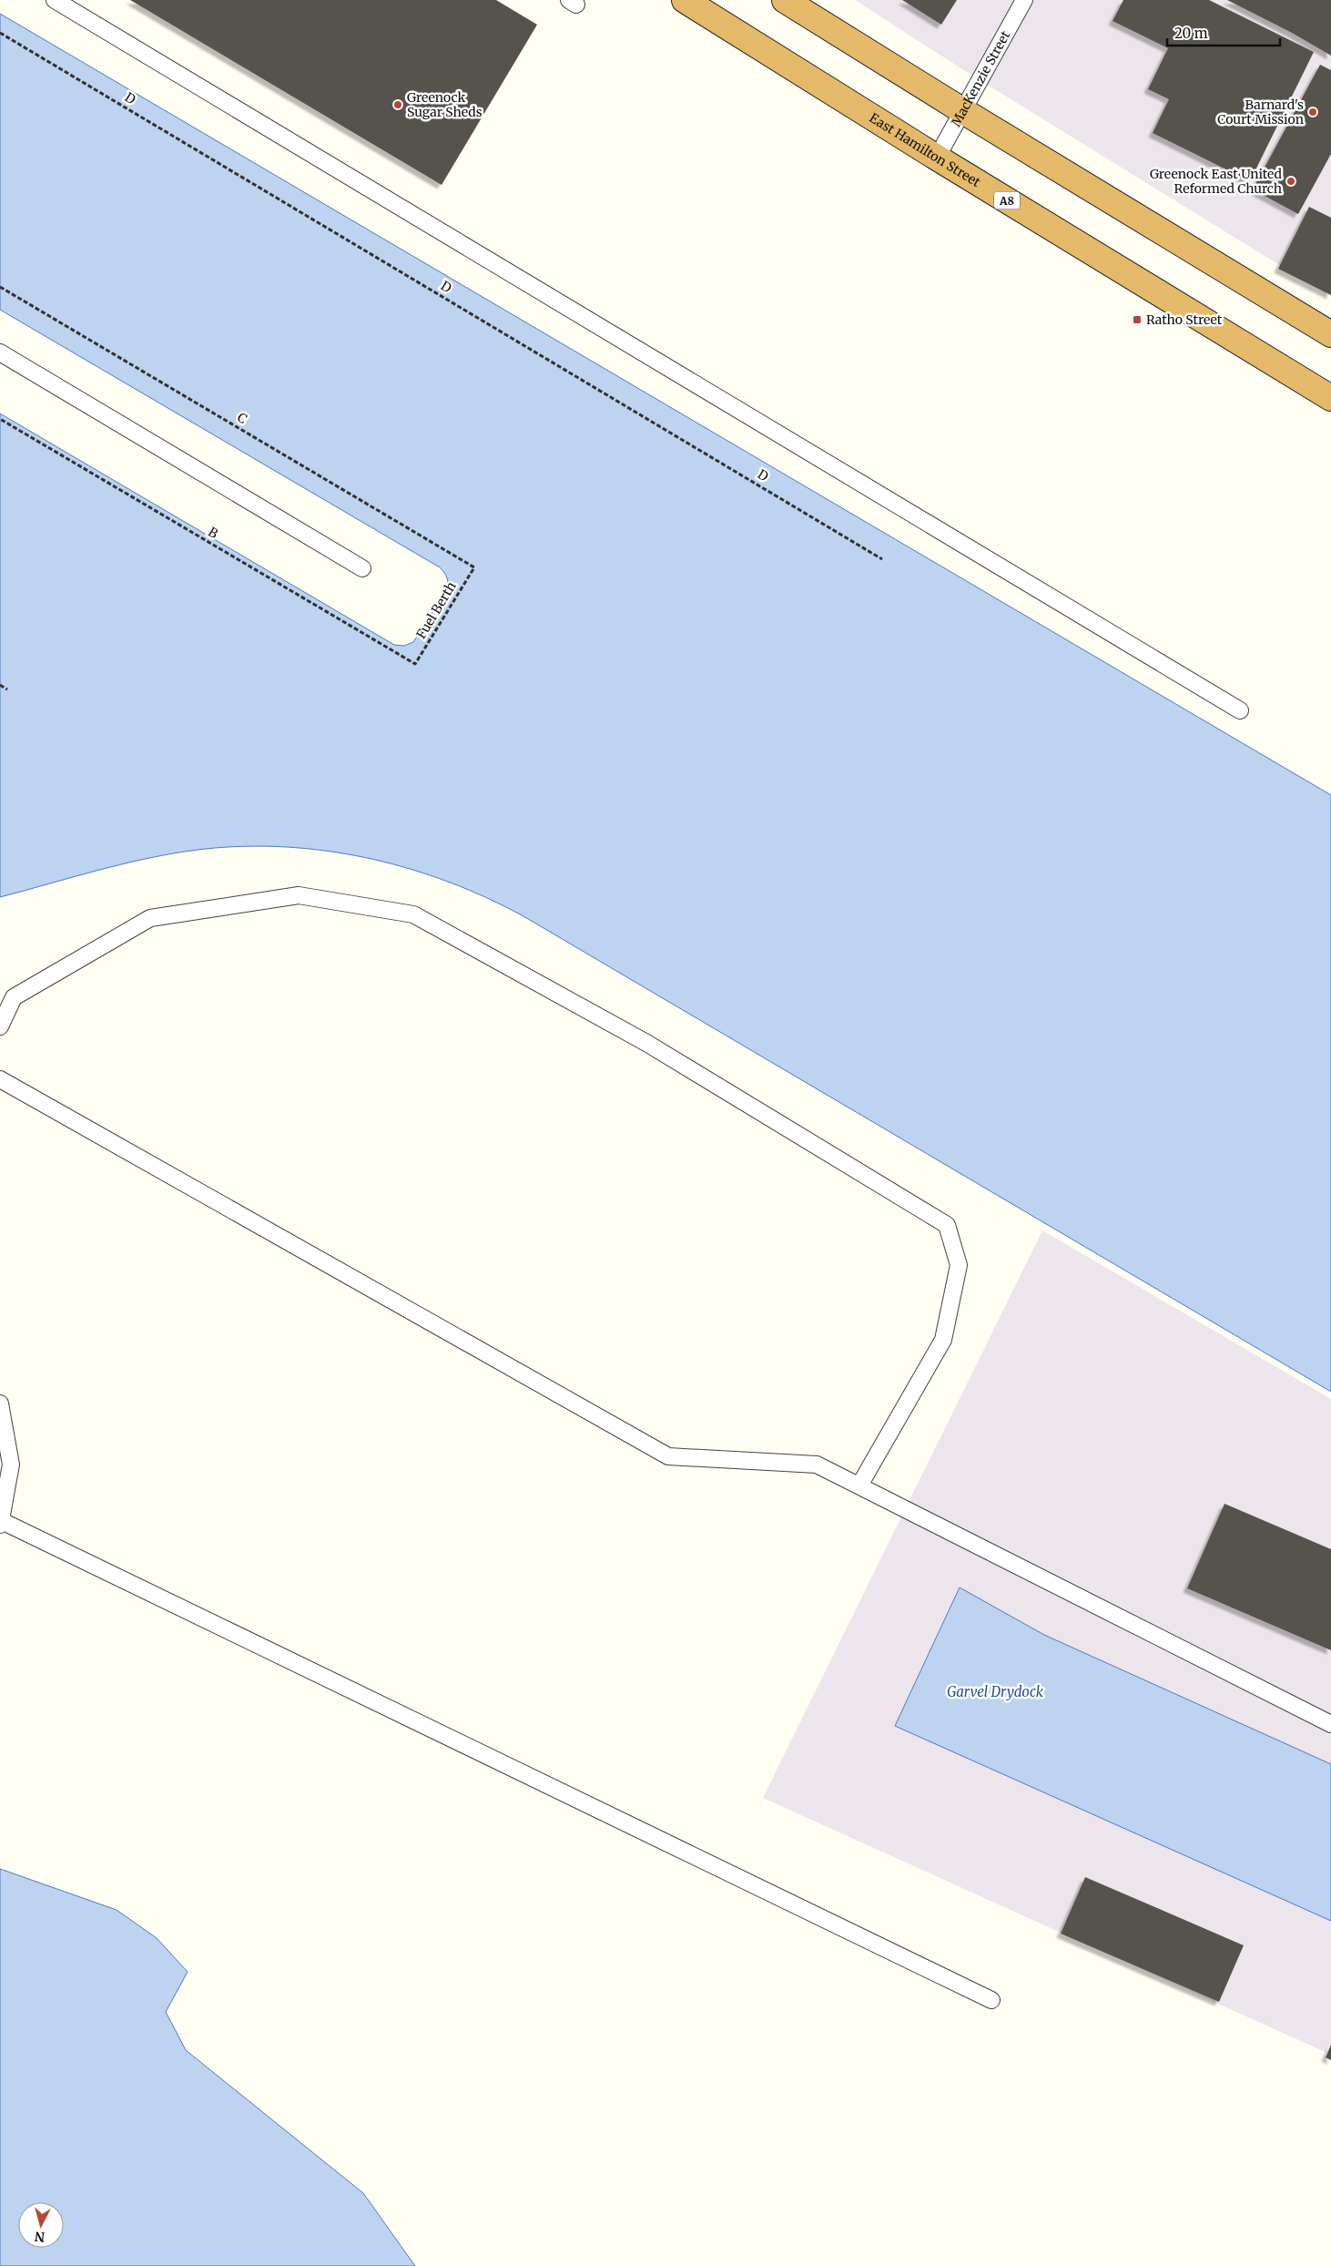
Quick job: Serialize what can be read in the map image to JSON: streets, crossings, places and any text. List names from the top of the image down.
{
  "streets": {
    "highway": ["East Hamilton Street", "A8"],
    "lane": ["MacKenzie Street"],
    "path": [
      "D",
      "C",
      "B",
      "Fuel Berth"
    ]
  },
  "crossings": [
    ["MacKenzie Street", "East Hamilton Street"],
    ["C", "Fuel Berth"],
    ["B", "Fuel Berth"]
  ],
  "water": ["Garvel Drydock"],
  "places": {
    "other": ["Greenock Sugar Sheds", "Barnard's Court Mission", "Greenock East United Reformed Church"],
    "transit": ["Ratho Street"]
  },
  "scale_bar": "20 m",
  "north": "bottom"
}
